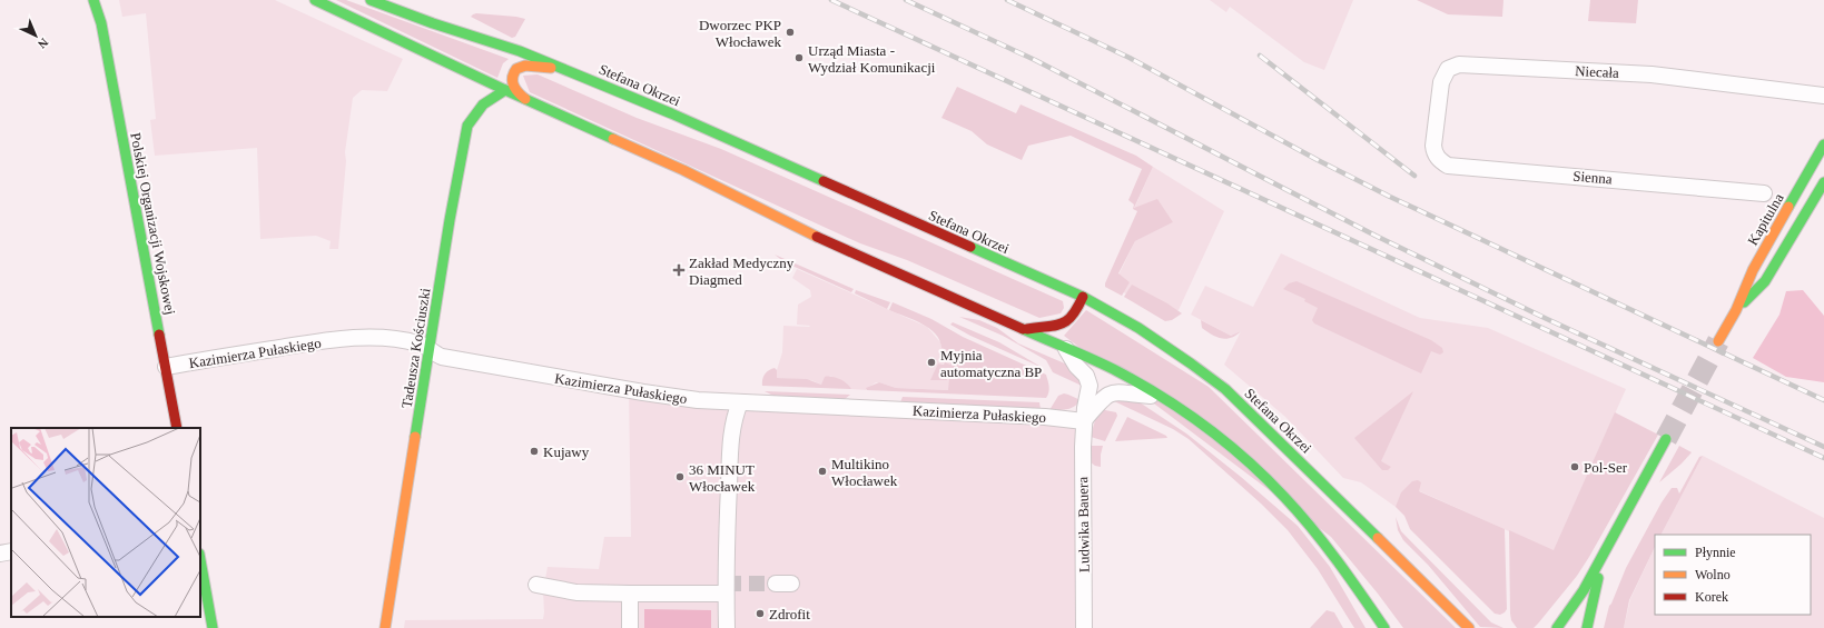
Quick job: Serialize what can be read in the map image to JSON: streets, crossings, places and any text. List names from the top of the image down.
{
  "streets": {
    "main road": [
      "Stefana Okrzei",
      "Kapitulna",
      "Polskiej Organizacji Wojskowej",
      "Tadeusza Kościuszki"
    ],
    "street": [
      "Niecała",
      "Sienna",
      "Kazimierza Pułaskiego",
      "Ludwika Bauera"
    ]
  },
  "crossings": [
    ["Niecała", "Sienna"],
    ["Polskiej Organizacji Wojskowej", "Kazimierza Pułaskiego"],
    ["Tadeusza Kościuszki", "Kazimierza Pułaskiego"],
    ["Kazimierza Pułaskiego", "Ludwika Bauera"]
  ],
  "places": {
    "other": [
      "Dworzec PKP Włocławek",
      "Urząd Miasta - Wydział Komunikacji",
      "Myjnia automatyczna BP",
      "Kujawy",
      "Pol-Ser",
      "Multikino Włocławek",
      "36 MINUT Włocławek",
      "Zdrofit"
    ],
    "health": ["Zakład Medyczny Diagmed"]
  },
  "legend": ["Płynnie", "Wolno", "Korek"],
  "north": "bottom right"
}
